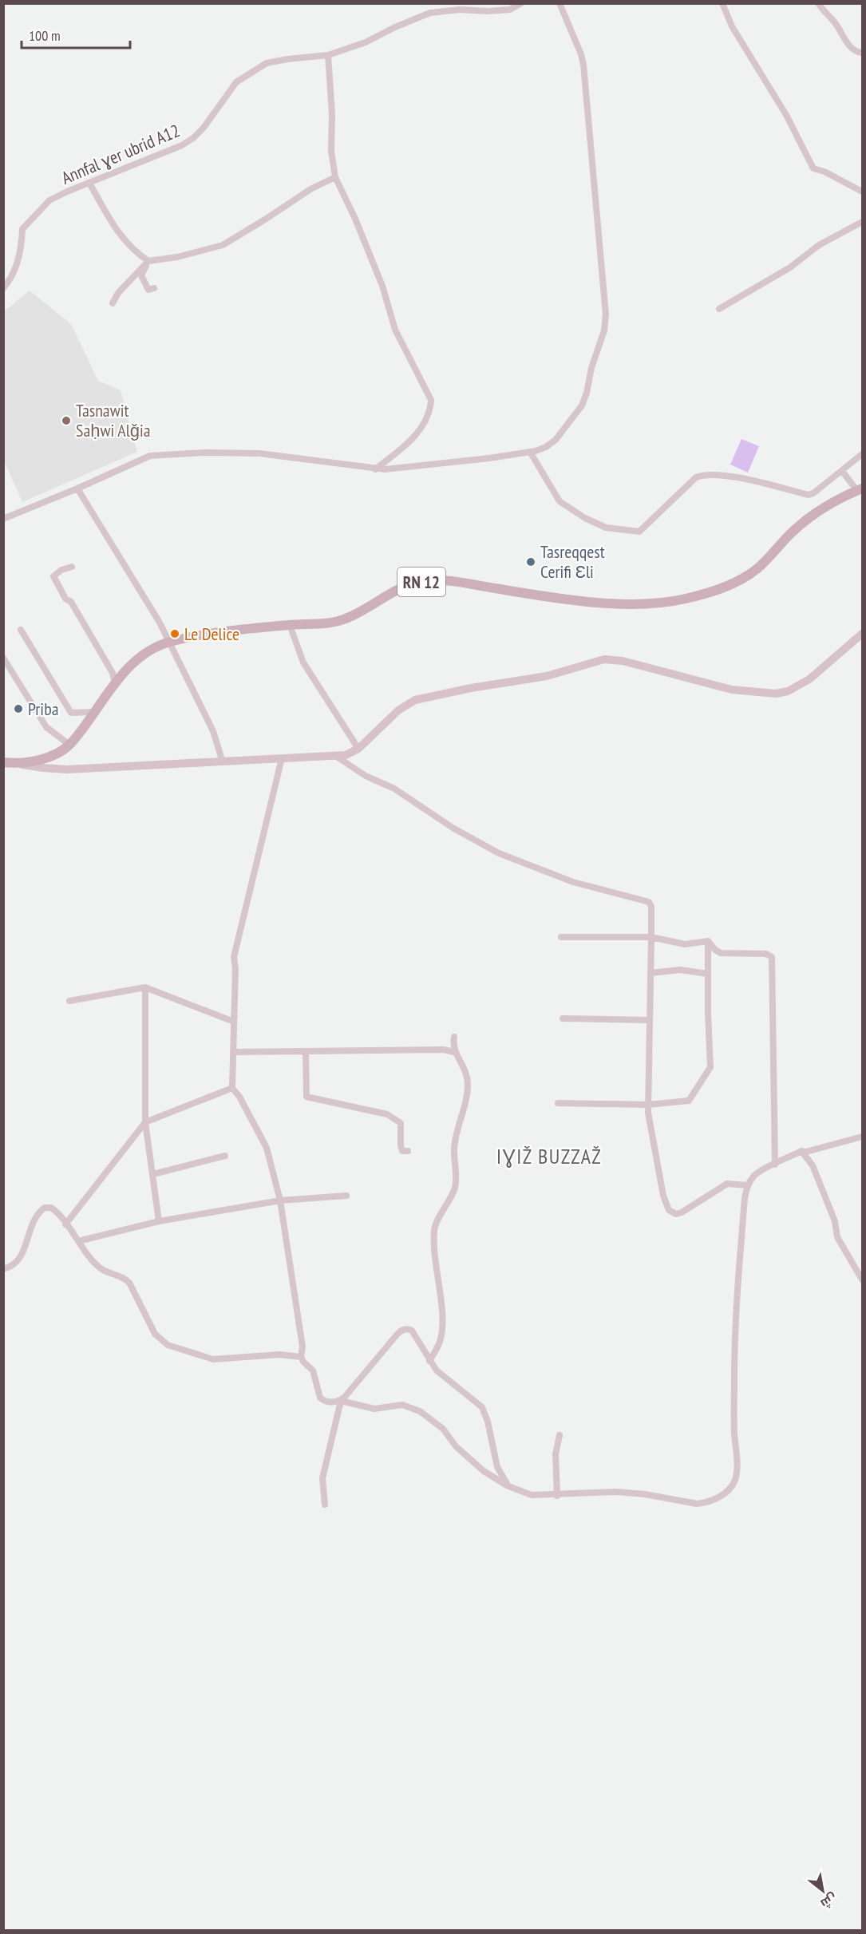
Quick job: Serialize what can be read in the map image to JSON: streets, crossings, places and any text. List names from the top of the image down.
{
  "streets": {
    "main road": ["RN 12"],
    "street": ["Annfal ɣer ubrid A12"]
  },
  "districts": ["IƔIŽ BUZZAŽ"],
  "places": [
    "Tasnawit Saḥwi Alǧia",
    "Tasreqqest Cerifi Ɛli",
    "Le Delice",
    "Priba"
  ],
  "scale_bar": "100 m",
  "north": "bottom right"
}
